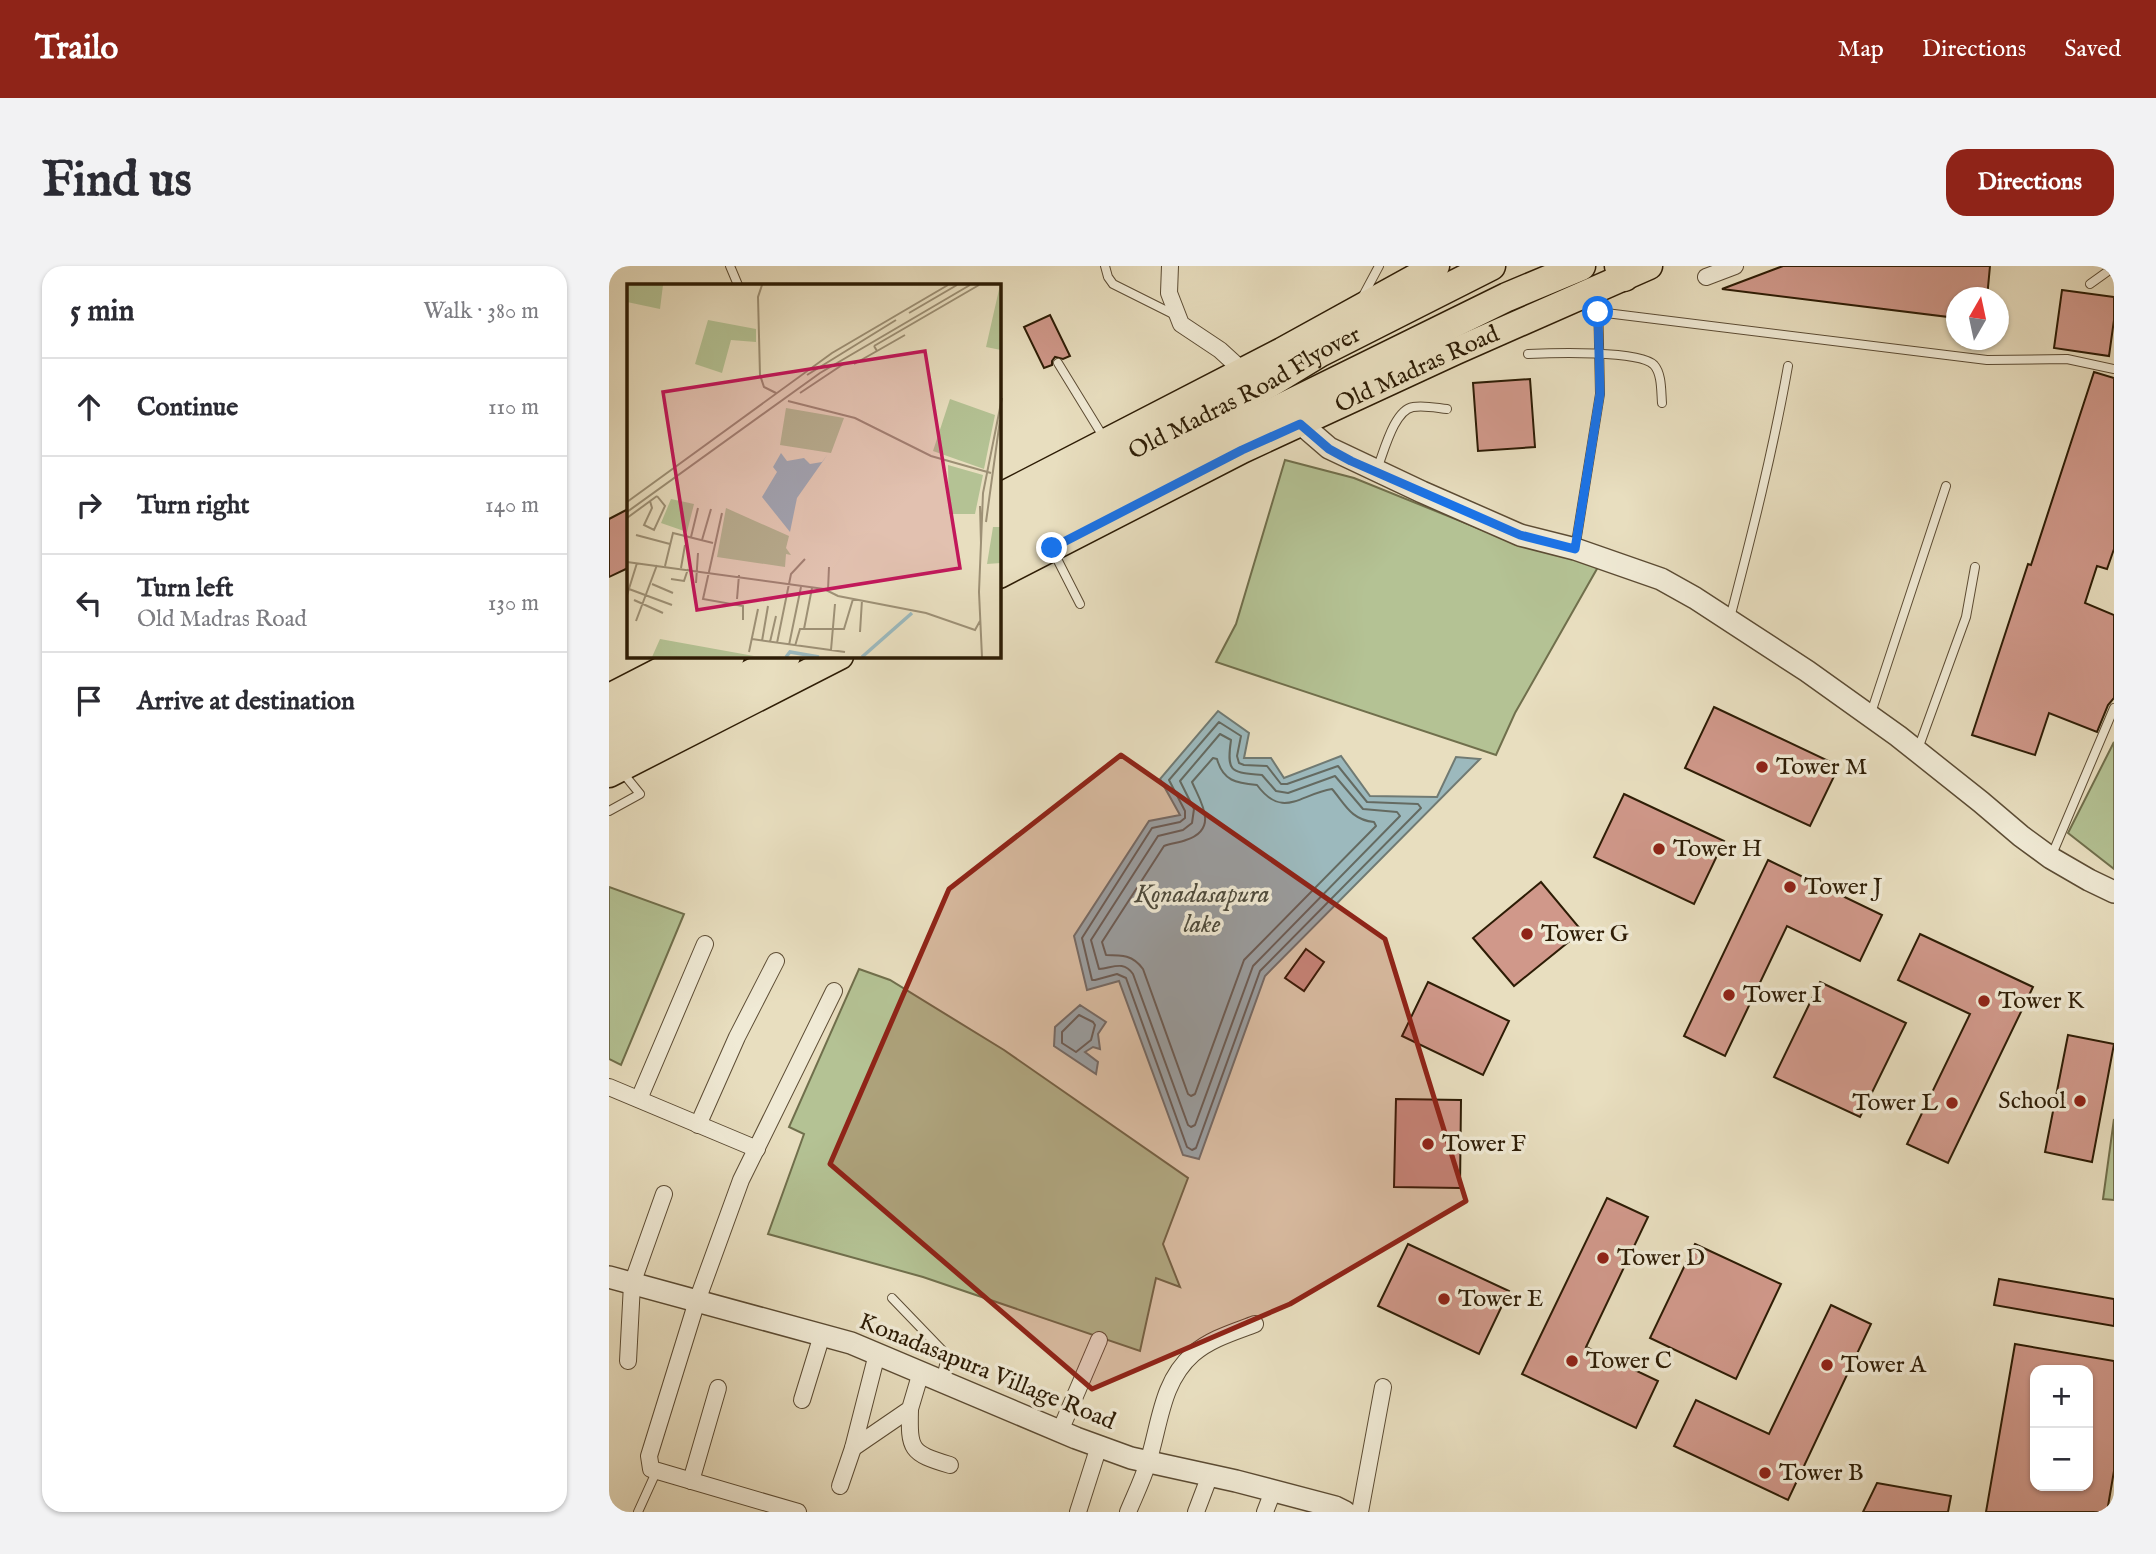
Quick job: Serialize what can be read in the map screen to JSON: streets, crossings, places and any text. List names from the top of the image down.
{
  "streets": {
    "highway": ["Old Madras Road Flyover"],
    "main road": ["Old Madras Road"],
    "street": ["Konadasapura Village Road"]
  },
  "crossings": [
    ["Old Madras Road", "Old Madras Road Flyover"]
  ],
  "water": ["Konadasapura lake"],
  "places": [
    "Tower M",
    "Tower H",
    "Tower J",
    "Tower G",
    "Tower I",
    "Tower K",
    "School",
    "Tower L",
    "Tower F",
    "Tower D",
    "Tower E",
    "Tower C",
    "Tower A",
    "Tower B"
  ],
  "north": "top",
  "page": {
    "header": "Trailo",
    "nav": ["Map", "Directions", "Saved"],
    "buttons": "Directions",
    "title": "Find us",
    "heading": ["5 min", "Walk · 380 m"],
    "list": [
      ["Continue", "110 m"],
      ["Turn right", "140 m"],
      ["Turn left", "Old Madras Road", "130 m"],
      "Arrive at destination"
    ],
    "map_buttons": ["+", "−"]
  }
}
